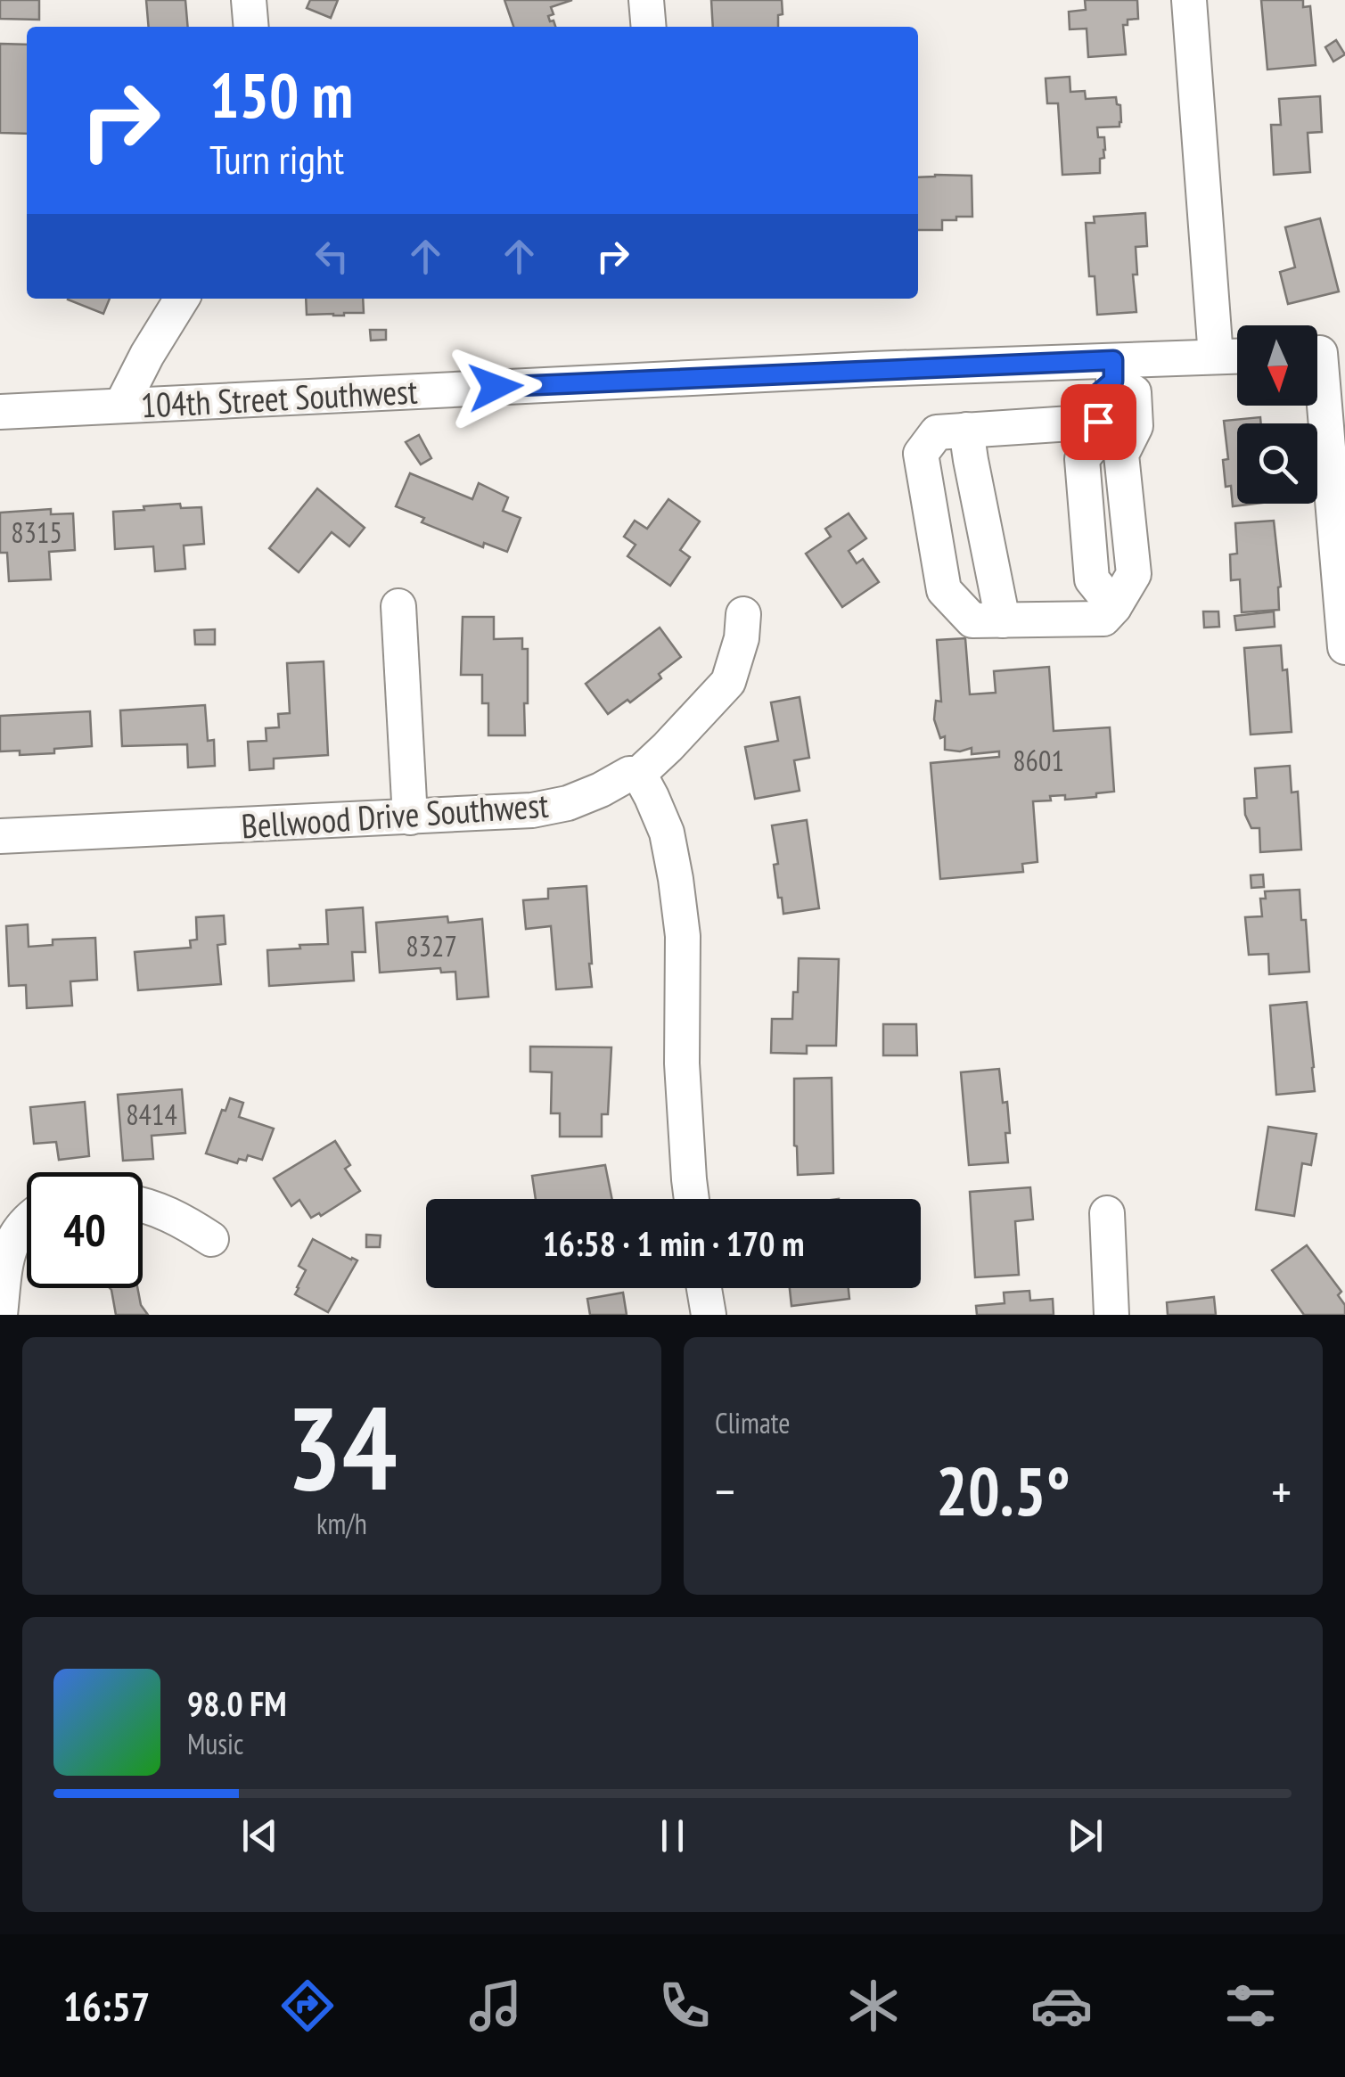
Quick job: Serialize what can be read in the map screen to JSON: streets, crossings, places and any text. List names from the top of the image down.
{
  "streets": {
    "street": ["104th Street Southwest", "Bellwood Drive Southwest"]
  },
  "house_numbers": [
    "8315",
    "8601",
    "8327",
    "8414"
  ],
  "north": "bottom",
  "page": {
    "turn": ["150 m", "Turn right"],
    "limit": "40",
    "trip": "16:58 · 1 min · 170 m",
    "tile": [
      ["34", "km/h"],
      "Climate"
    ],
    "heat": ["−", "20.5°", "+"],
    "song": ["98.0 FM", "Music"],
    "tabs": "16:57"
  }
}
